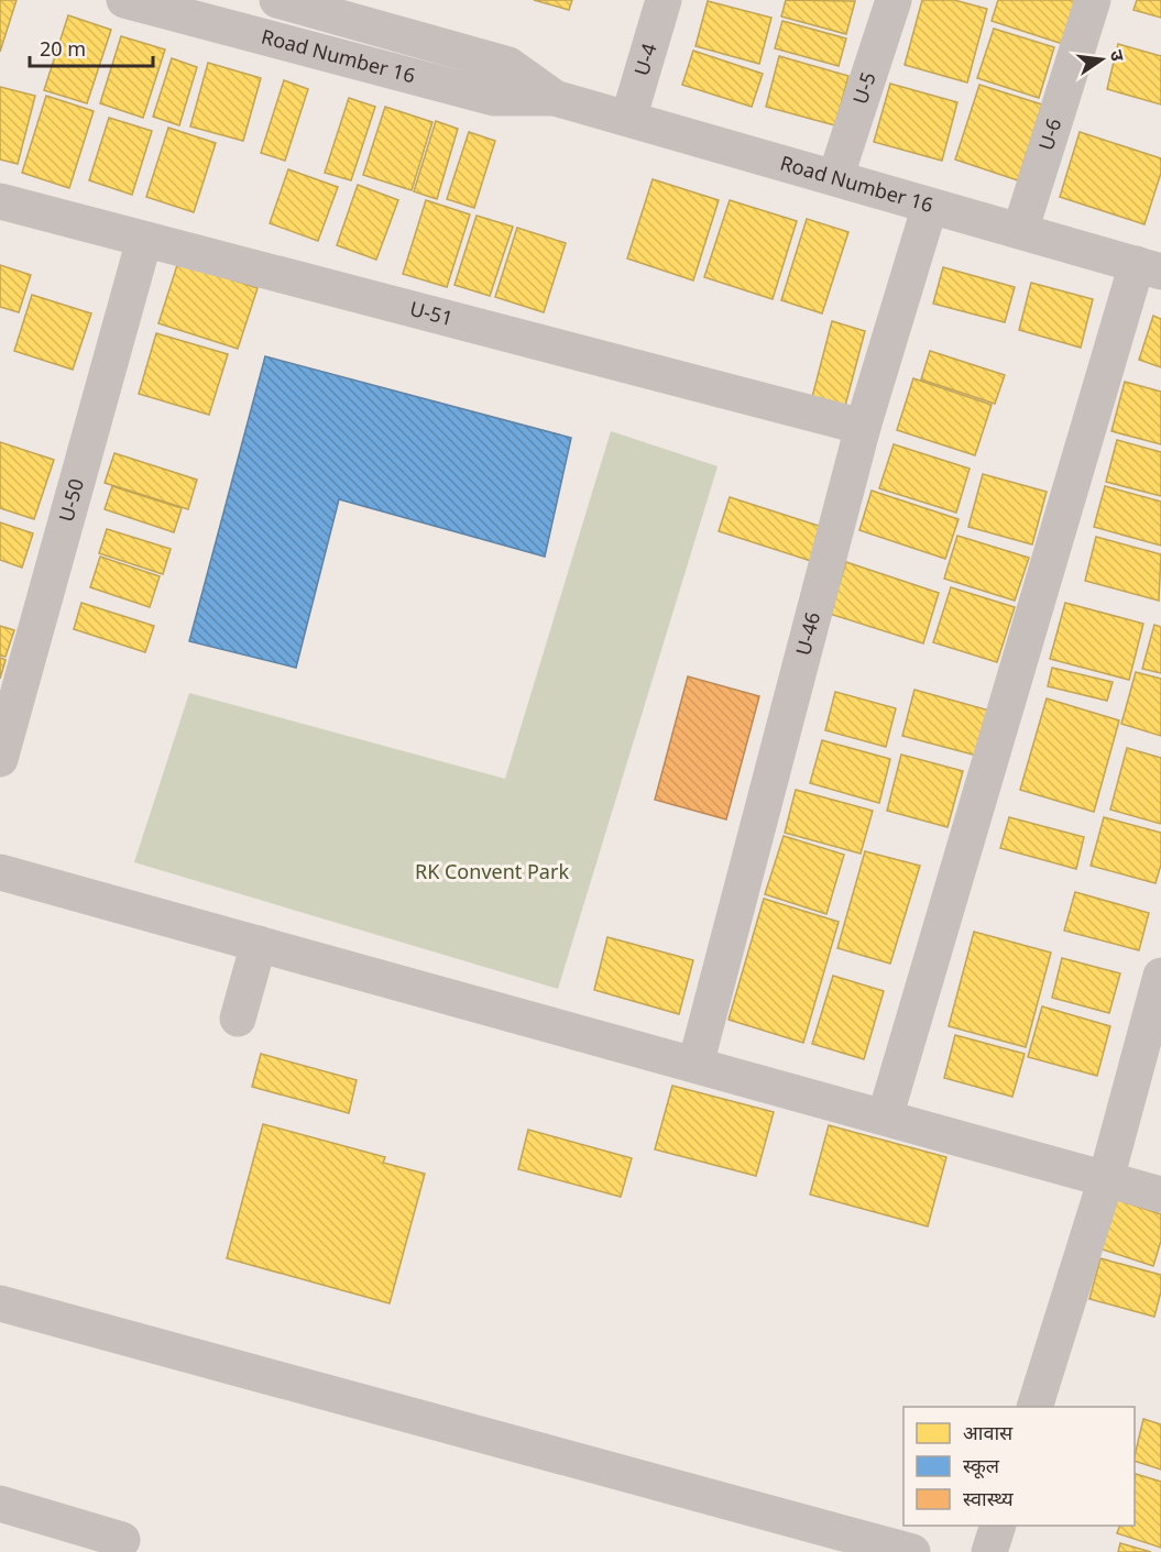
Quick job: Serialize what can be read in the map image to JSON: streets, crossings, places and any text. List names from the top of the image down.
{
  "streets": {
    "street": [
      "Road Number 16",
      "U-4",
      "U-5",
      "U-6",
      "U-51",
      "U-50",
      "U-46"
    ]
  },
  "crossings": [
    ["Road Number 16", "U-4"],
    ["Road Number 16", "U-5"],
    ["Road Number 16", "U-6"],
    ["Road Number 16", "U-46"],
    ["U-51", "U-50"],
    ["U-51", "U-46"]
  ],
  "parks": ["RK Convent Park"],
  "legend": ["आवास", "स्कूल", "स्वास्थ्य"],
  "scale_bar": "20 m",
  "north": "right"
}
